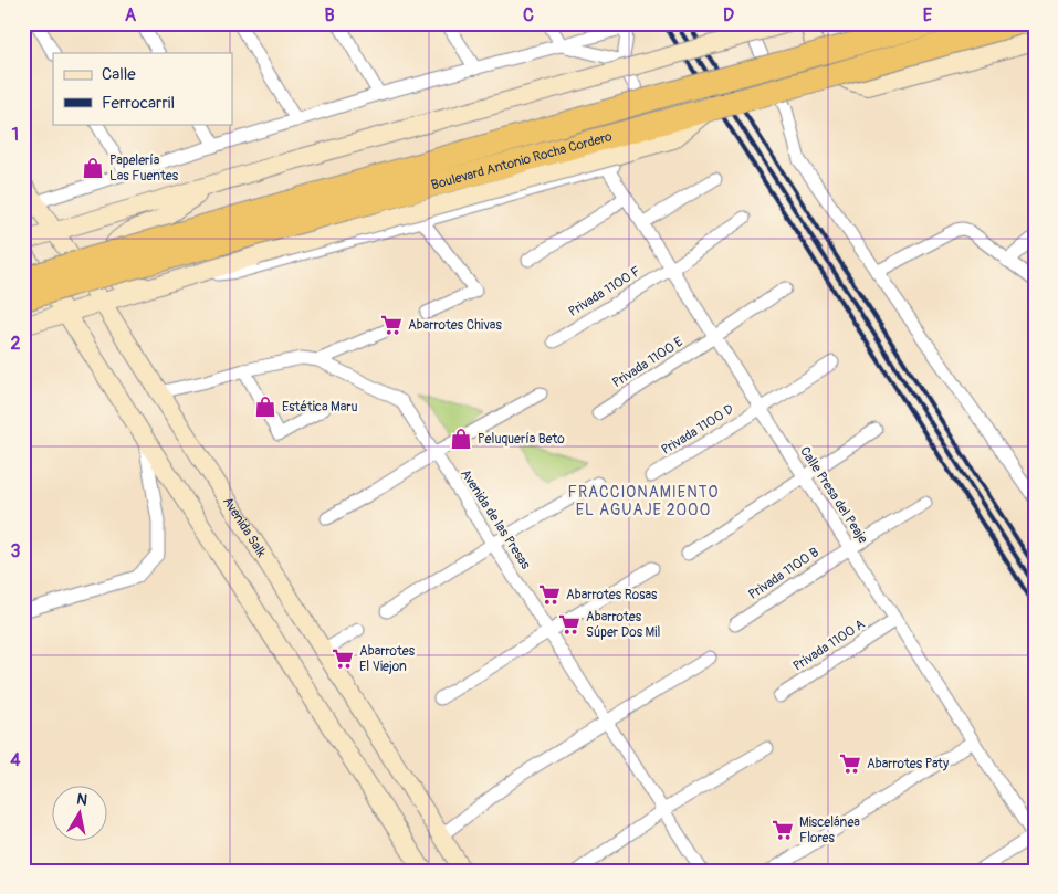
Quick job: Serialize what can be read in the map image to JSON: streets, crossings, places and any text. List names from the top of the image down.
{
  "streets": {
    "highway": ["Boulevard Antonio Rocha Cordero"],
    "main road": ["Avenida Salk"],
    "street": [
      "Privada 1100 F",
      "Privada 1100 E",
      "Privada 1100 D",
      "Calle Presa del Peaje",
      "Avenida de las Presas",
      "Privada 1100 B",
      "Privada 1100 A"
    ]
  },
  "crossings": [
    ["Boulevard Antonio Rocha Cordero", "Calle Presa del Peaje"],
    ["Boulevard Antonio Rocha Cordero", "Avenida Salk"],
    ["Privada 1100 F", "Calle Presa del Peaje"],
    ["Privada 1100 E", "Calle Presa del Peaje"],
    ["Privada 1100 D", "Calle Presa del Peaje"],
    ["Calle Presa del Peaje", "Privada 1100 B"],
    ["Calle Presa del Peaje", "Privada 1100 A"],
    ["Avenida de las Presas", "Avenida Salk"]
  ],
  "districts": ["FRACCIONAMIENTO EL AGUAJE 2000"],
  "places": {
    "shop": ["Papelería Las Fuentes", "Estética Maru", "Peluquería Beto"],
    "supermarket": [
      "Abarrotes Chivas",
      "Abarrotes Rosas",
      "Abarrotes Súper Dos Mil",
      "Abarrotes El Viejon",
      "Abarrotes Paty",
      "Miscelánea Flores"
    ]
  },
  "legend": ["Calle", "Ferrocarril"],
  "north": "top",
  "grid": {
    "columns": [
      "A",
      "B",
      "C",
      "D",
      "E"
    ],
    "rows": [
      "1",
      "2",
      "3",
      "4"
    ]
  }
}
